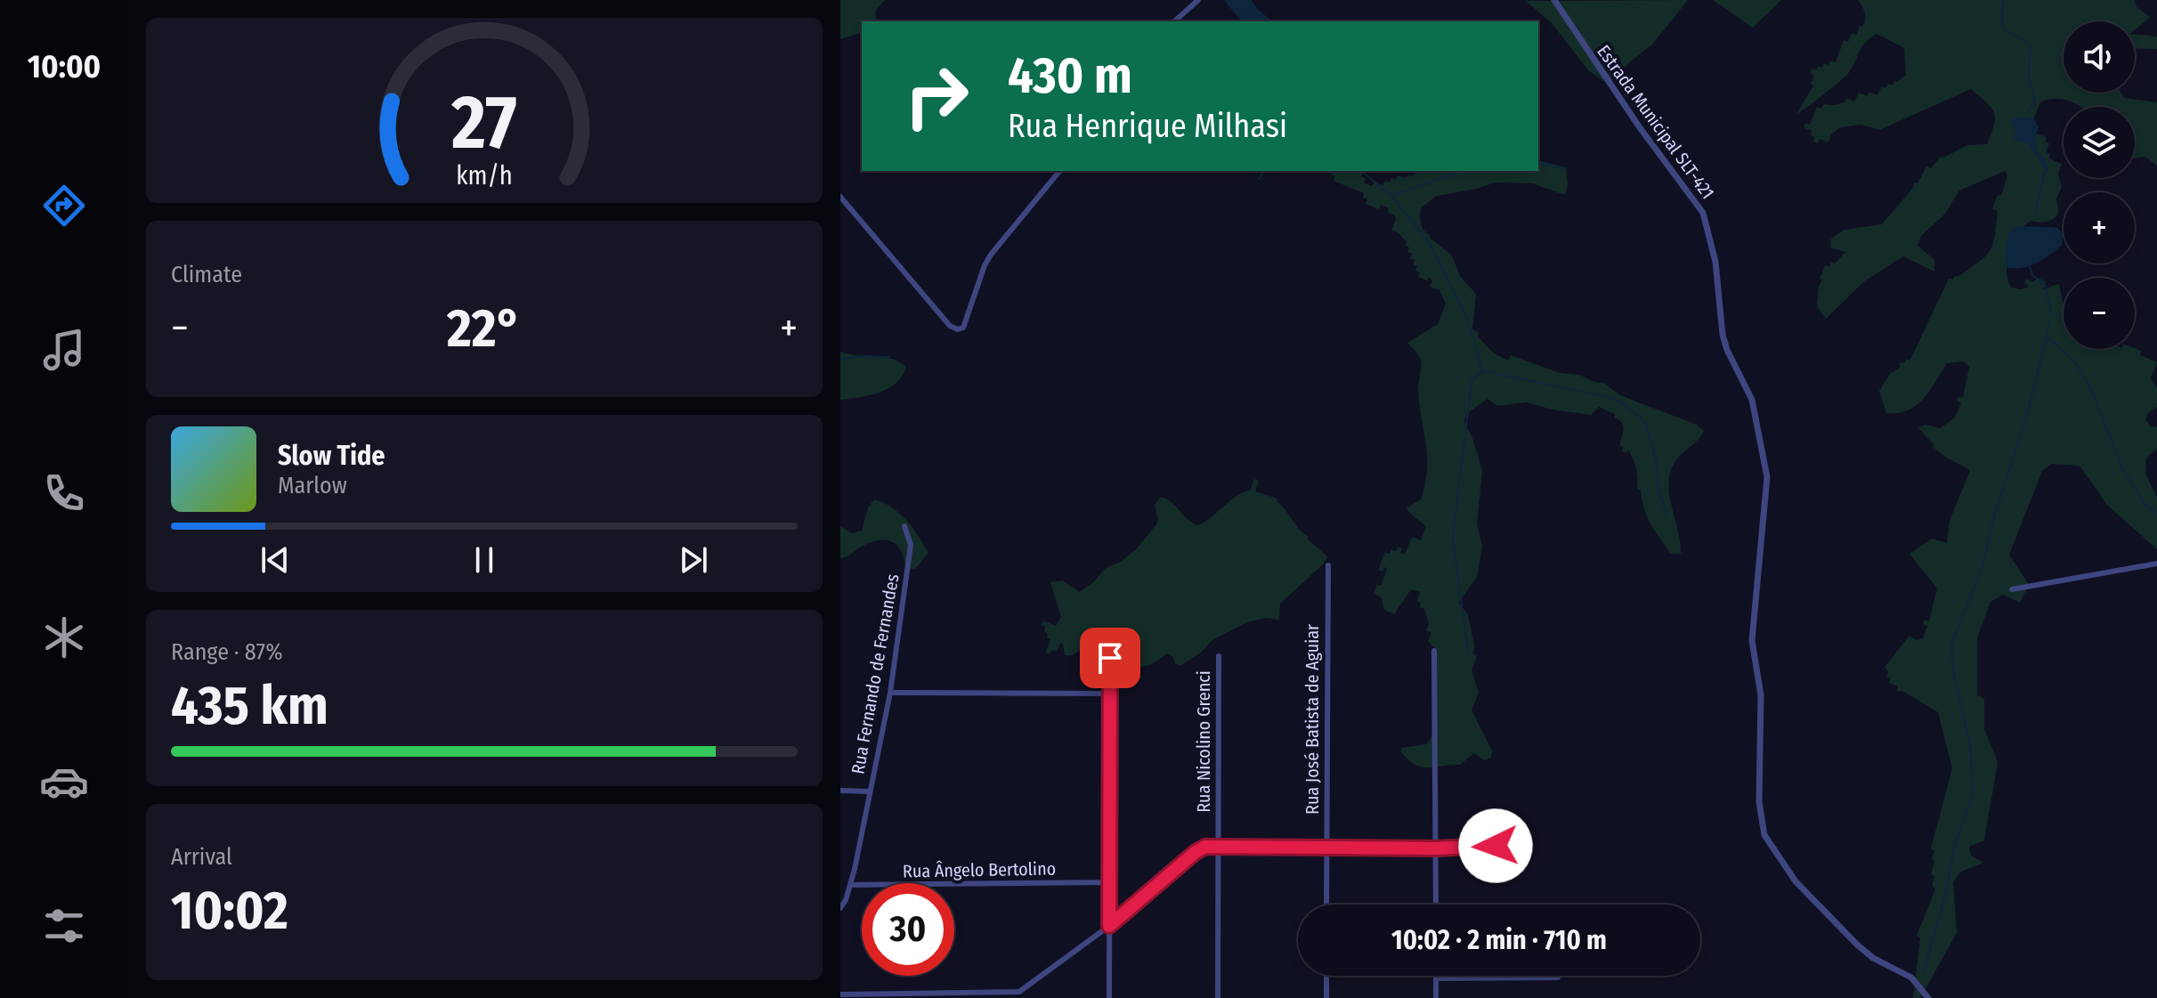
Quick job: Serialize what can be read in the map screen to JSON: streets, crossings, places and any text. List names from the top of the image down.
{
  "streets": {
    "street": [
      "Estrada Municipal SLT-421",
      "Rua Fernando de Fernandes",
      "Rua José Batista de Aguiar",
      "Rua Nicolino Grenci",
      "Rua Ângelo Bertolino"
    ]
  },
  "crossings": [
    ["Rua Fernando de Fernandes", "Rua Ângelo Bertolino"]
  ],
  "page": {
    "tabs": "10:00",
    "map_buttons": ["+", "−"],
    "turn": ["430 m", "Rua Henrique Milhasi"],
    "tile": [
      "Climate",
      ["Range · 87%", "435 km"],
      ["Arrival", "10:02"]
    ],
    "heat": ["−", "22°", "+"],
    "song": ["Slow Tide", "Marlow"],
    "limit": "30",
    "trip": "10:02 · 2 min · 710 m",
    "gauge": ["27", "km/h"]
  }
}
